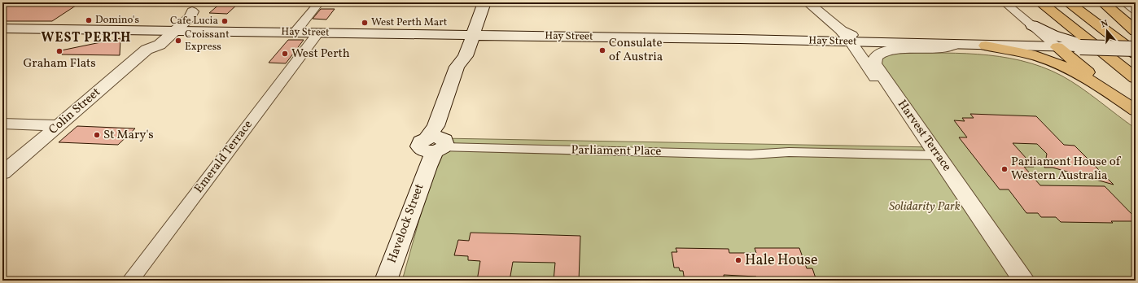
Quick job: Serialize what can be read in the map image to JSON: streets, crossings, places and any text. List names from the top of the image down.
{
  "streets": {
    "main road": ["Hay Street", "Havelock Street"],
    "street": [
      "Colin Street",
      "Harvest Terrace",
      "Parliament Place",
      "Emerald Terrace"
    ]
  },
  "crossings": [
    ["Hay Street", "Colin Street"],
    ["Hay Street", "Harvest Terrace"],
    ["Hay Street", "Emerald Terrace"],
    ["Hay Street", "Havelock Street"],
    ["Harvest Terrace", "Parliament Place"],
    ["Parliament Place", "Havelock Street"]
  ],
  "districts": ["WEST PERTH"],
  "parks": ["Solidarity Park"],
  "places": [
    "Domino's",
    "Cafe Lucia",
    "West Perth Mart",
    "Croissant Express",
    "Consulate of Austria",
    "Graham Flats",
    "West Perth",
    "St Mary's",
    "Parliament House of Western Australia",
    "Hale House"
  ],
  "north": "top"
}
